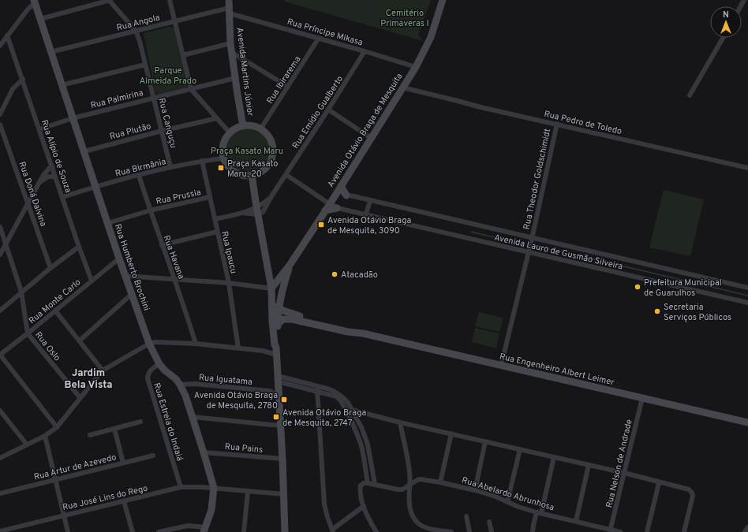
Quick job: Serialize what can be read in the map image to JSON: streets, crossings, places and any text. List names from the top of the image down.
{
  "streets": {
    "street": [
      "Rua Angola",
      "Rua Príncipe Mikasa",
      "Avenida Martins Júnior",
      "Rua Ibirarema",
      "Rua Palmirina",
      "Rua Emídio Gualberto",
      "Rua Pedro de Toledo",
      "Rua Canguçu",
      "Avenida Otávio Braga de Mesquita",
      "Rua Plutão",
      "Rua Alípio de Souza",
      "Rua Birmânia",
      "Rua Theodor Goldschimidt",
      "Rua Doná Dalvina",
      "Rua Prussia",
      "Avenida Lauro de Gusmão Silveira",
      "Rua Ipaucu",
      "Rua Havana",
      "Rua Humberto Brochini",
      "Rua Monte Carlo",
      "Rua Oslo",
      "Rua Engenheiro Albert Leimer",
      "Rua Iguatama",
      "Rua Estrela do Indaiá",
      "Rua Pains",
      "Rua Nelson de Andrade",
      "Rua Artur de Azevedo",
      "Rua Abelardo Abrunhosa",
      "Rua José Lins do Rego"
    ]
  },
  "crossings": [
    ["Rua Angola", "Rua Príncipe Mikasa"],
    ["Rua Angola", "Avenida Martins Júnior"],
    ["Rua Angola", "Rua Canguçu"],
    ["Rua Angola", "Rua Humberto Brochini"],
    ["Rua Príncipe Mikasa", "Avenida Martins Júnior"],
    ["Rua Príncipe Mikasa", "Rua Ibirarema"],
    ["Rua Príncipe Mikasa", "Rua Emídio Gualberto"],
    ["Rua Príncipe Mikasa", "Avenida Otávio Braga de Mesquita"],
    ["Avenida Martins Júnior", "Rua Ibirarema"],
    ["Avenida Martins Júnior", "Rua Palmirina"],
    ["Avenida Martins Júnior", "Rua Birmânia"],
    ["Rua Ibirarema", "Rua Birmânia"],
    ["Rua Palmirina", "Rua Canguçu"],
    ["Rua Palmirina", "Rua Alípio de Souza"],
    ["Rua Palmirina", "Rua Humberto Brochini"],
    ["Rua Emídio Gualberto", "Avenida Lauro de Gusmão Silveira"],
    ["Rua Emídio Gualberto", "Rua Ipaucu"],
    ["Rua Pedro de Toledo", "Avenida Otávio Braga de Mesquita"],
    ["Rua Pedro de Toledo", "Rua Theodor Goldschimidt"],
    ["Rua Canguçu", "Rua Plutão"],
    ["Rua Canguçu", "Rua Birmânia"],
    ["Avenida Otávio Braga de Mesquita", "Avenida Lauro de Gusmão Silveira"],
    ["Rua Plutão", "Rua Humberto Brochini"],
    ["Rua Alípio de Souza", "Rua Birmânia"],
    ["Rua Alípio de Souza", "Rua Monte Carlo"],
    ["Rua Birmânia", "Rua Ipaucu"],
    ["Rua Birmânia", "Rua Havana"],
    ["Rua Birmânia", "Rua Humberto Brochini"],
    ["Rua Theodor Goldschimidt", "Avenida Lauro de Gusmão Silveira"],
    ["Rua Theodor Goldschimidt", "Rua Engenheiro Albert Leimer"],
    ["Rua Prussia", "Rua Ipaucu"],
    ["Rua Prussia", "Rua Havana"],
    ["Rua Prussia", "Rua Humberto Brochini"],
    ["Rua Humberto Brochini", "Rua Monte Carlo"],
    ["Rua Humberto Brochini", "Rua Iguatama"],
    ["Rua Humberto Brochini", "Rua Estrela do Indaiá"],
    ["Rua Humberto Brochini", "Rua Pains"],
    ["Rua Humberto Brochini", "Rua José Lins do Rego"],
    ["Rua Monte Carlo", "Rua Oslo"],
    ["Rua Engenheiro Albert Leimer", "Rua Nelson de Andrade"],
    ["Rua Estrela do Indaiá", "Rua José Lins do Rego"],
    ["Rua Nelson de Andrade", "Rua Abelardo Abrunhosa"]
  ],
  "districts": ["Jardim Bela Vista"],
  "parks": ["Cemitério Primaveras I", "Parque Almeida Prado", "Praça Kasato Maru"],
  "places": {
    "transit": [
      "Praça Kasato Maru, 20",
      "Avenida Otávio Braga de Mesquita, 3090",
      "Avenida Otávio Braga de Mesquita, 2780",
      "Avenida Otávio Braga de Mesquita, 2747"
    ],
    "other": ["Atacadão", "Prefeitura Municipal de Guarulhos", "Secretaria Serviços Públicos"]
  },
  "north": "top"
}
